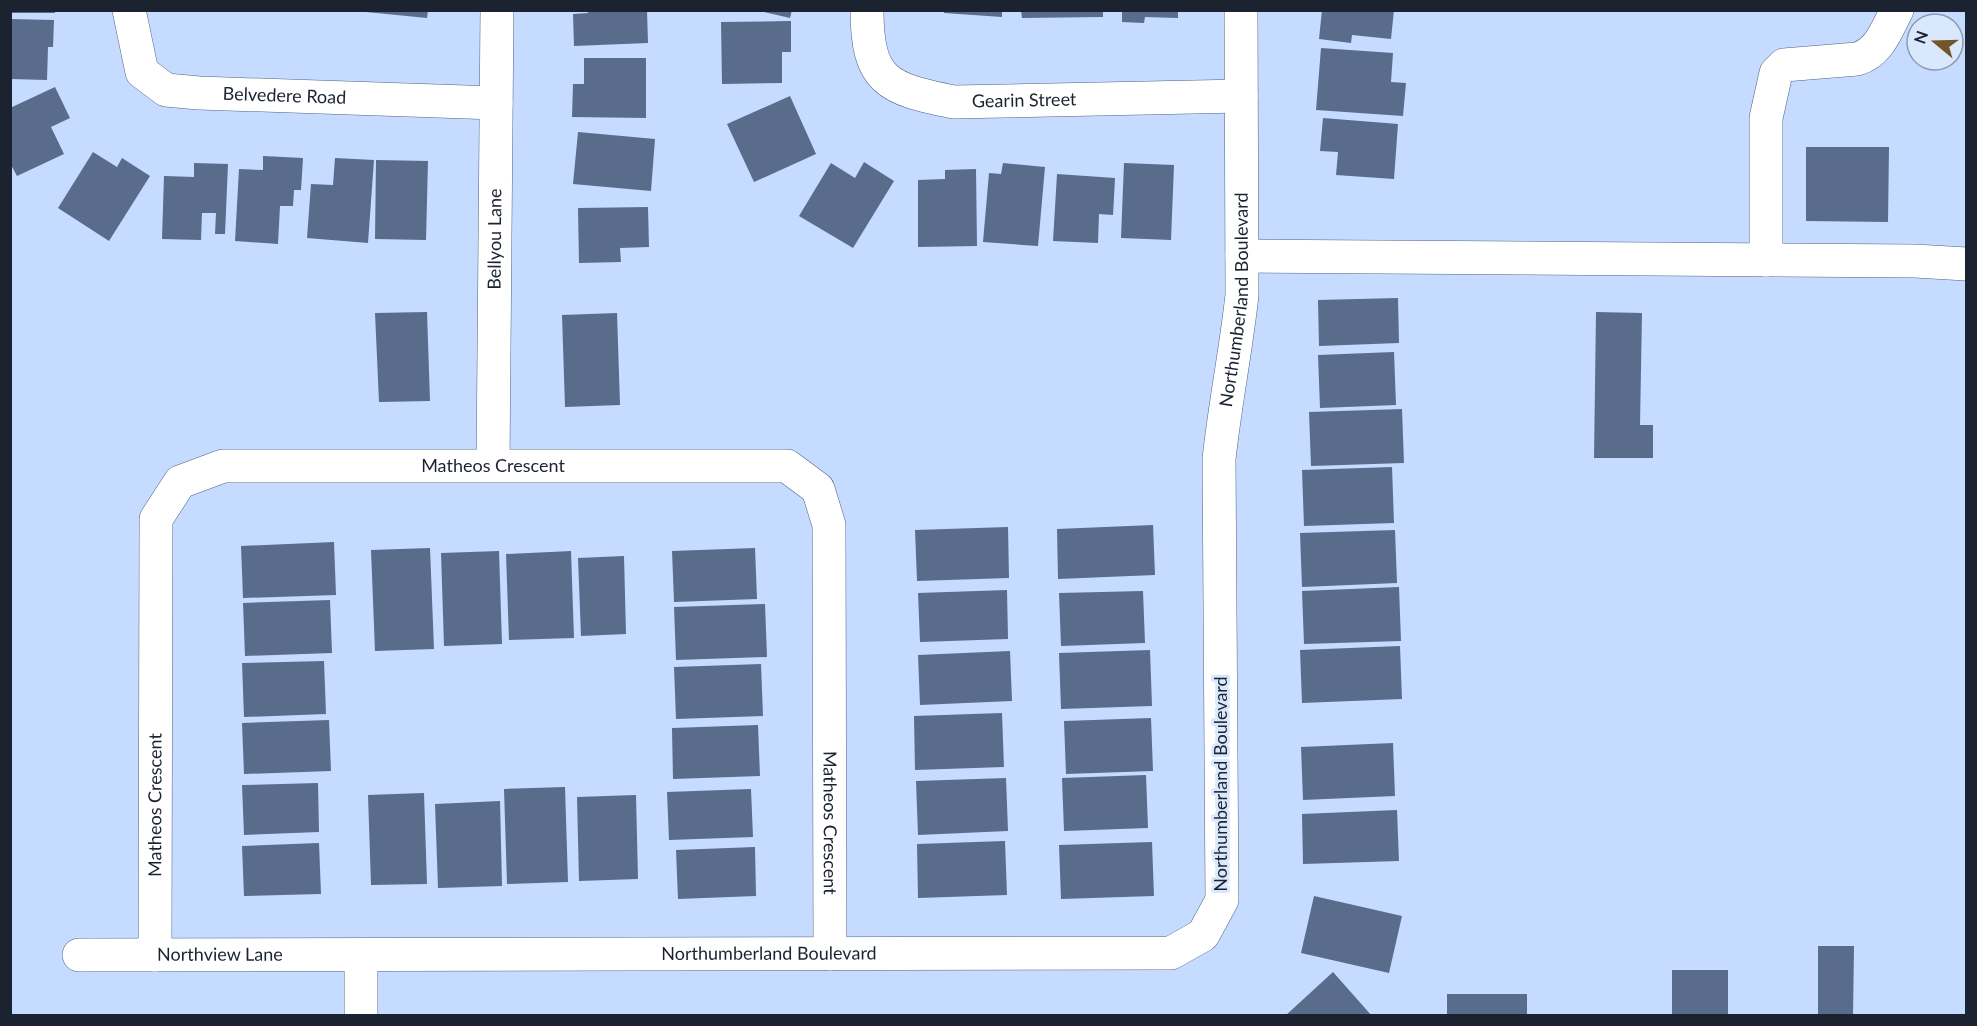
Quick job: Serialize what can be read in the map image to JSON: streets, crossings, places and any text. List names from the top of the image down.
{
  "streets": {
    "street": [
      "Belvedere Road",
      "Gearin Street",
      "Bellyou Lane",
      "Northumberland Boulevard",
      "Matheos Crescent",
      "Northview Lane"
    ]
  },
  "crossings": [
    ["Belvedere Road", "Bellyou Lane"],
    ["Gearin Street", "Northumberland Boulevard"],
    ["Bellyou Lane", "Matheos Crescent"],
    ["Northumberland Boulevard", "Matheos Crescent"],
    ["Northumberland Boulevard", "Northview Lane"],
    ["Matheos Crescent", "Northview Lane"]
  ],
  "north": "left"
}
